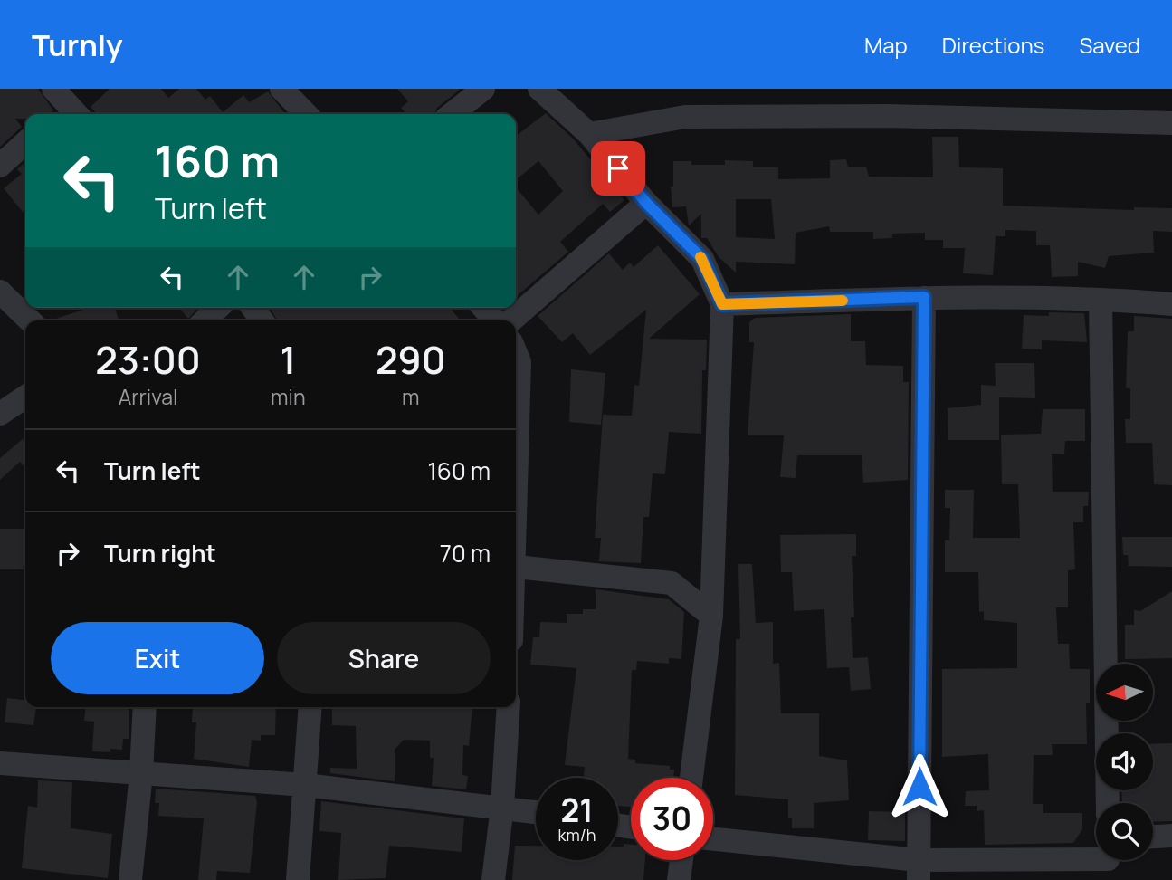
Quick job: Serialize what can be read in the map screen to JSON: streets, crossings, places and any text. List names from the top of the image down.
{
  "north": "left",
  "page": {
    "header": "Turnly",
    "nav": ["Map", "Directions", "Saved"],
    "turn": ["160 m", "Turn left"],
    "eta": [
      "23:00",
      "Arrival",
      "1",
      "min",
      "290",
      "m"
    ],
    "list": [
      {
        "name": "Turn left",
        "value": "160 m"
      },
      {
        "name": "Turn right",
        "value": "70 m"
      }
    ],
    "buttons": ["Exit", "Share"],
    "speed": "21 km/h",
    "limit": "30"
  }
}
